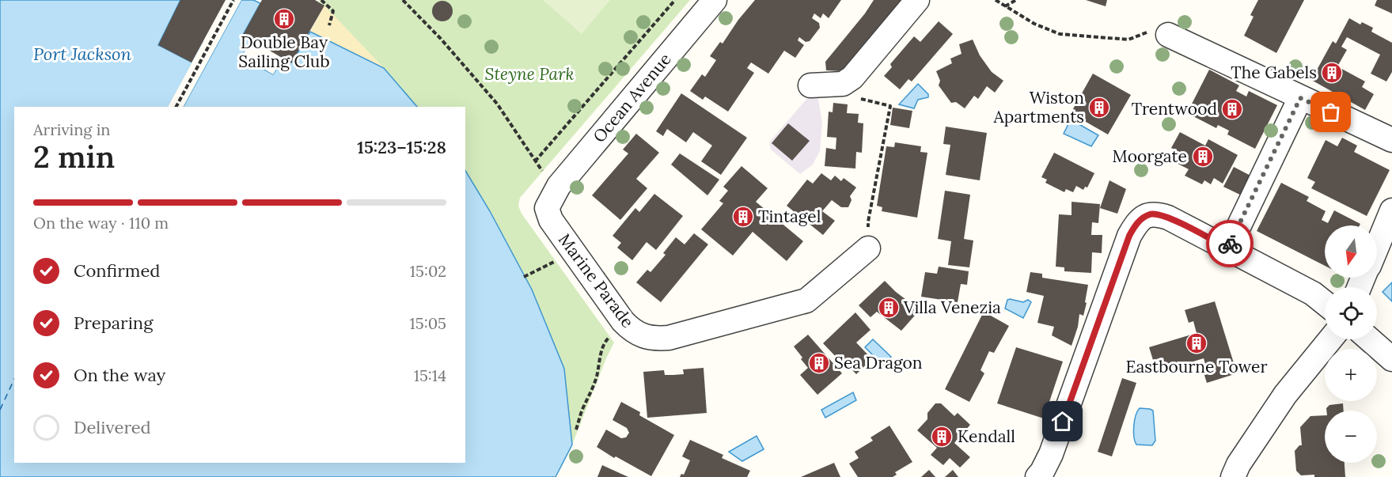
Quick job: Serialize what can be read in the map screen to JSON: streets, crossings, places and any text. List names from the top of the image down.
{
  "streets": {
    "street": ["Ocean Avenue", "Marine Parade"]
  },
  "crossings": [
    ["Ocean Avenue", "Marine Parade"]
  ],
  "water": ["Port Jackson"],
  "parks": ["Steyne Park"],
  "places": {
    "building": [
      "Double Bay Sailing Club",
      "The Gabels",
      "Wiston Apartments",
      "Trentwood",
      "Moorgate",
      "Tintagel",
      "Villa Venezia",
      "Eastbourne Tower",
      "Sea Dragon",
      "Kendall"
    ]
  },
  "north": "bottom",
  "page": {
    "heading": ["2 min", "Arriving in", "15:23–15:28"],
    "bar": "On the way · 110 m",
    "map_buttons": ["+", "−"],
    "list": [
      ["Confirmed", "15:02"],
      ["Preparing", "15:05"],
      ["On the way", "15:14"],
      "Delivered"
    ]
  }
}
